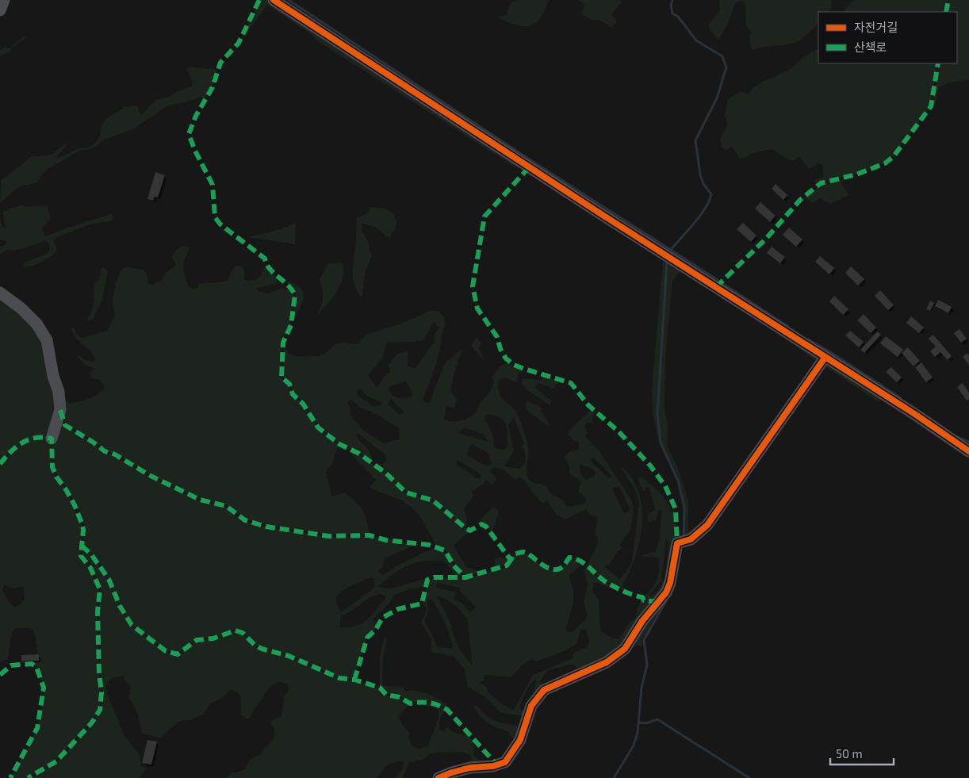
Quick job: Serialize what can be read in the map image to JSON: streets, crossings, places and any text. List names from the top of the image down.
{
  "legend": ["자전거길", "산책로"],
  "scale_bar": "50 m"
}
